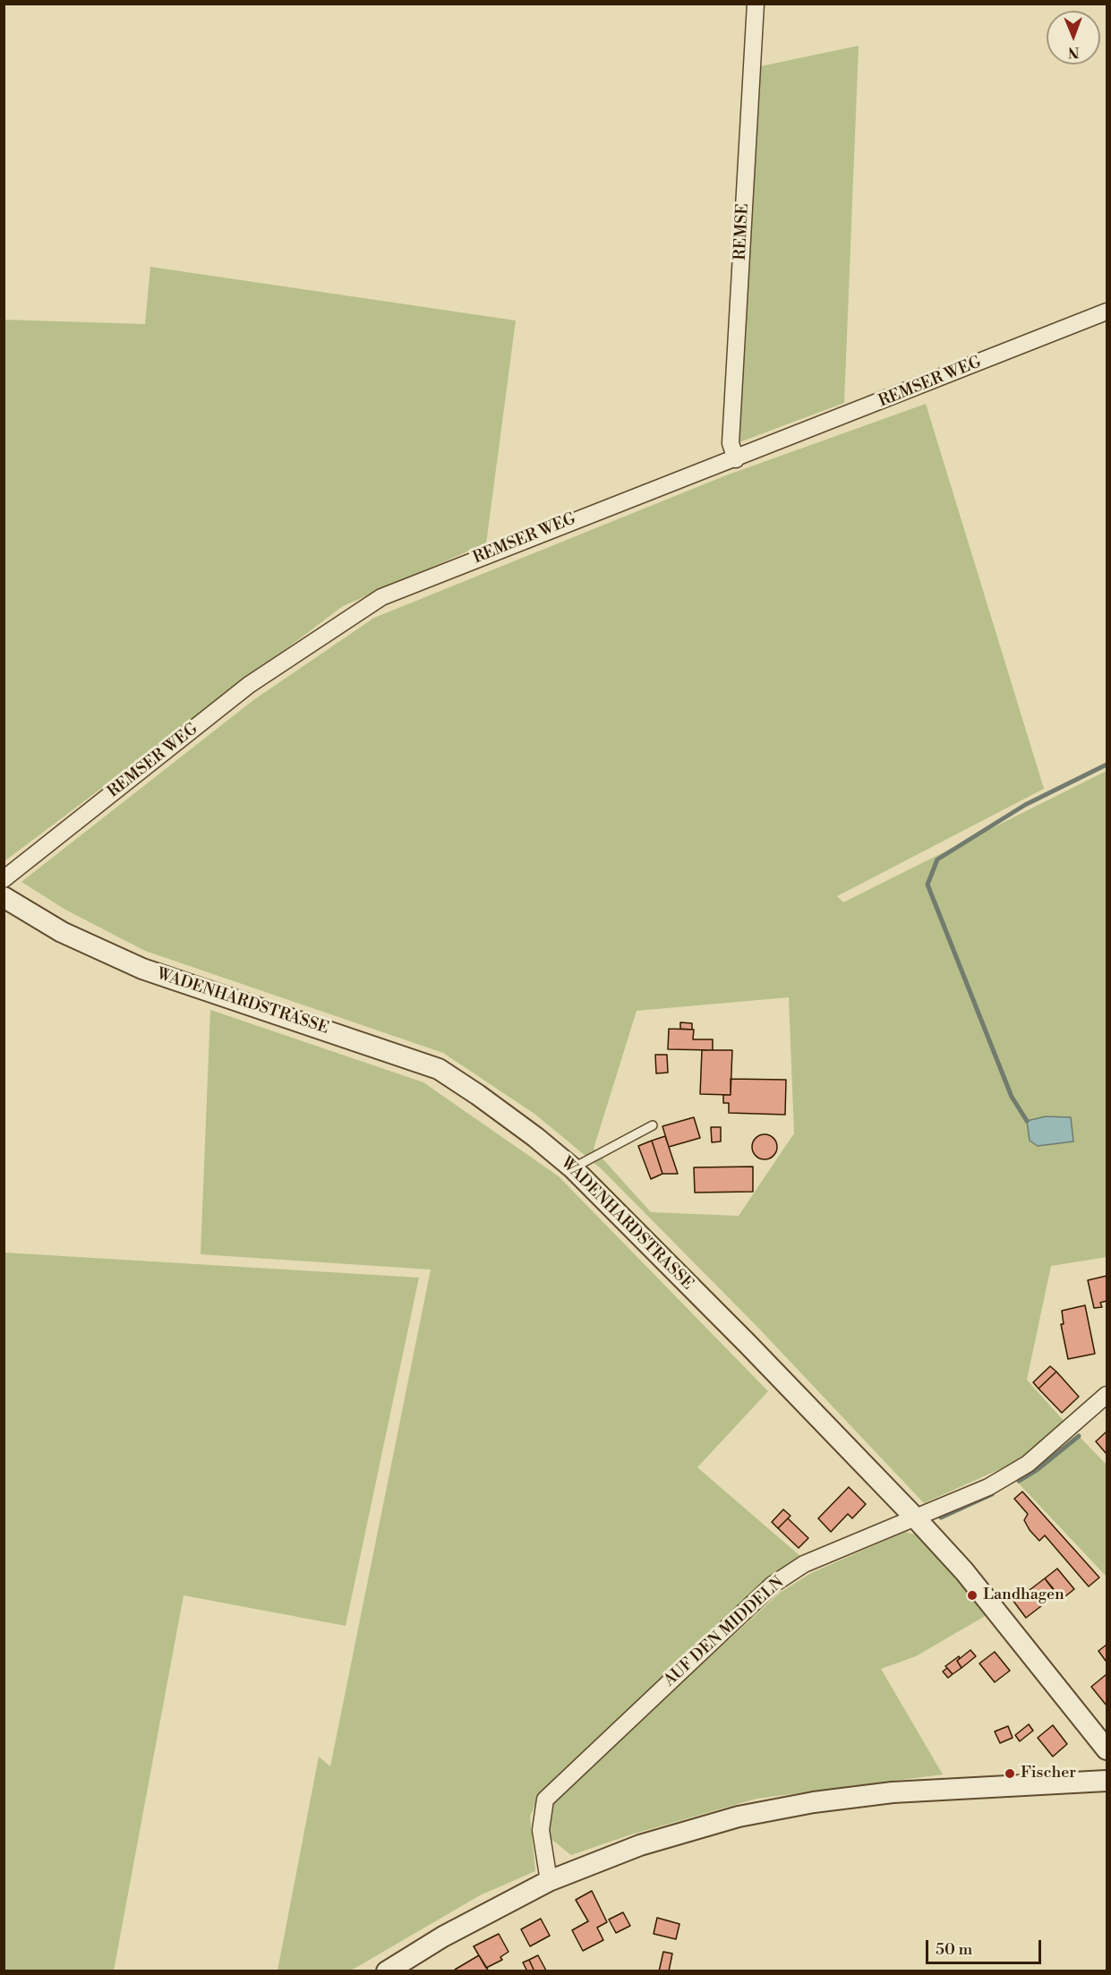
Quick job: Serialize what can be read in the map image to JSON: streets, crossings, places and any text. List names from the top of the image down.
{
  "streets": {
    "street": [
      "REMSE",
      "REMSER WEG",
      "WADENHARDSTRASSE",
      "AUF DEN MIDDELN"
    ]
  },
  "crossings": [
    ["REMSE", "REMSER WEG"],
    ["WADENHARDSTRASSE", "AUF DEN MIDDELN"]
  ],
  "places": ["Landhagen", "Fischer"],
  "scale_bar": "50 m",
  "north": "bottom"
}
